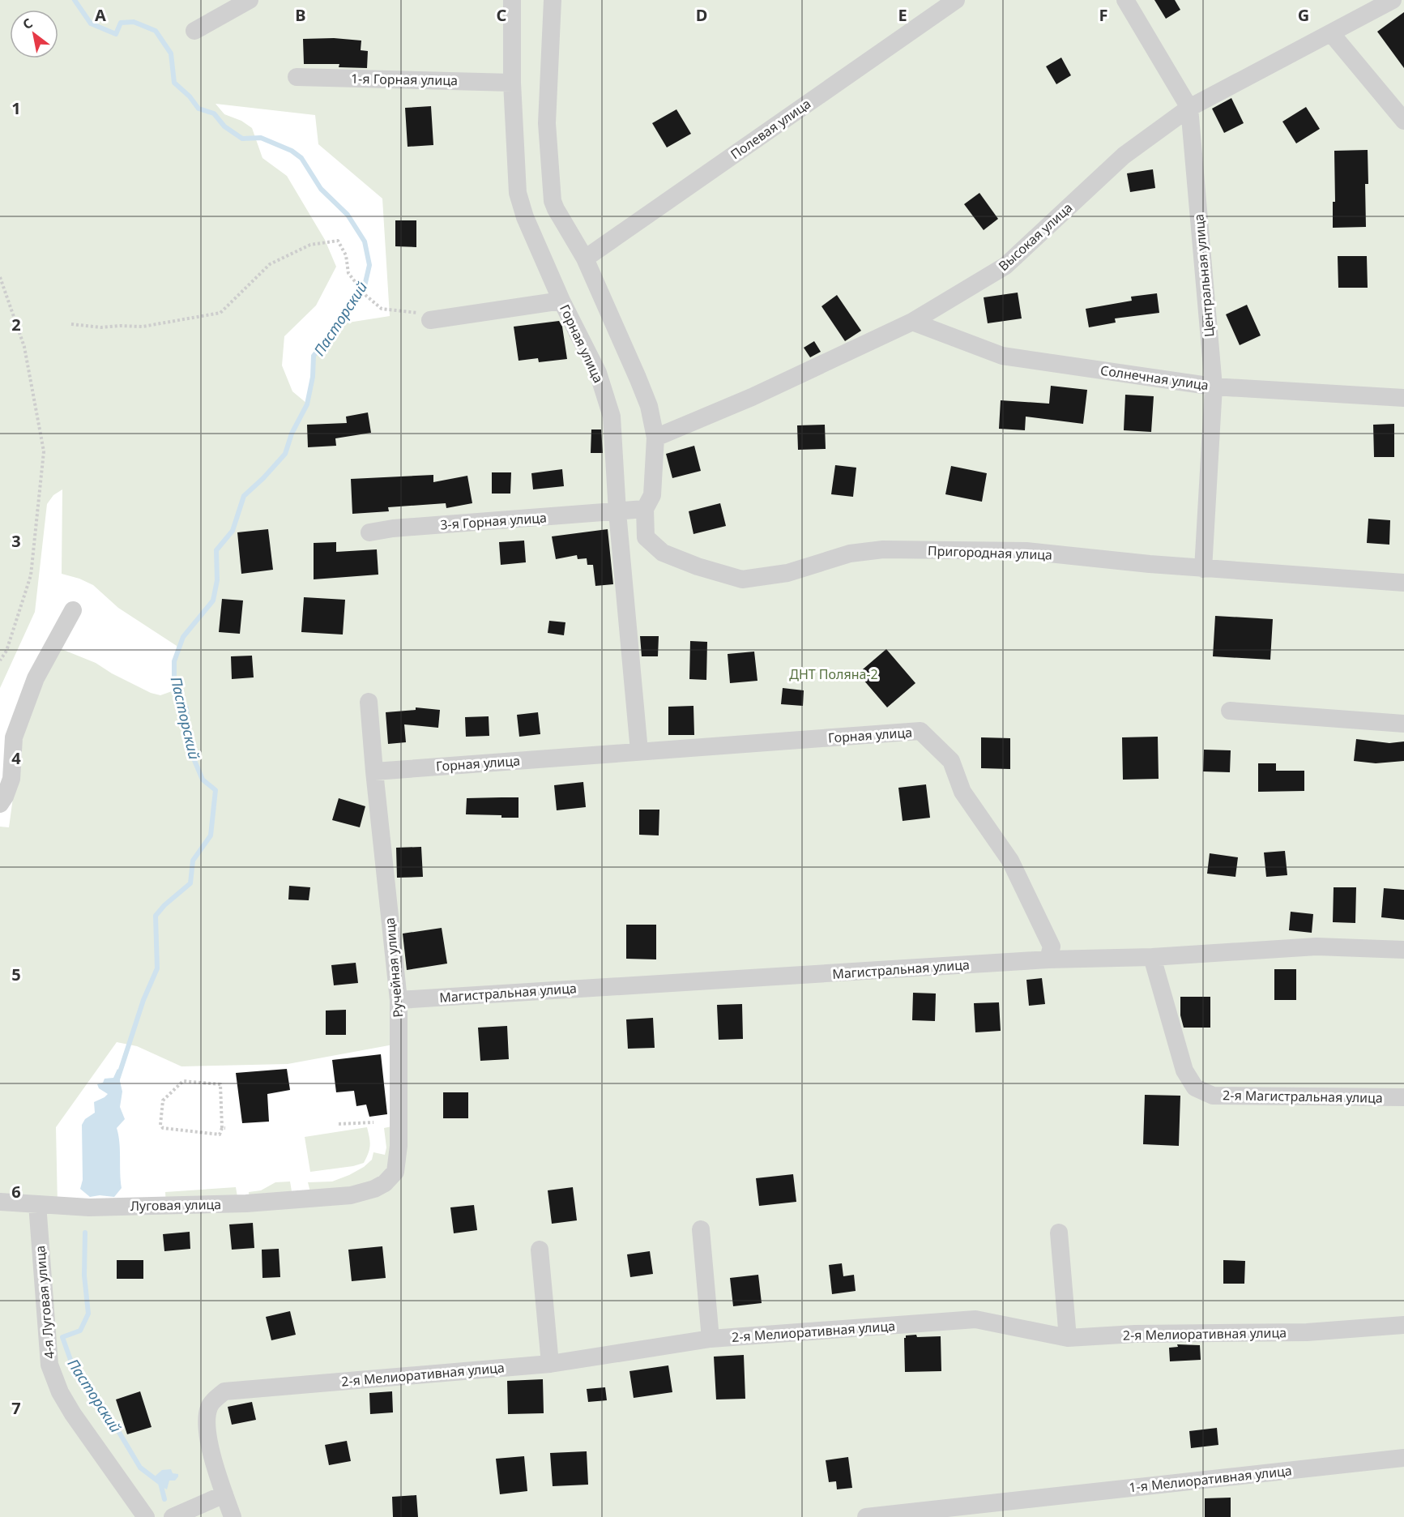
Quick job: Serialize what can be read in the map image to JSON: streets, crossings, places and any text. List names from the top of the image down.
{
  "streets": {
    "street": [
      "1-я Горная улица",
      "Полевая улица",
      "Высокая улица",
      "Центральная улица",
      "Горная улица",
      "Солнечная улица",
      "3-я Горная улица",
      "Пригородная улица",
      "Ручейная улица",
      "Магистральная улица",
      "2-я Магистральная улица",
      "Луговая улица",
      "4-я Луговая улица",
      "2-я Мелиоративная улица",
      "1-я Мелиоративная улица"
    ]
  },
  "crossings": [
    ["1-я Горная улица", "Горная улица"],
    ["Высокая улица", "Центральная улица"],
    ["Высокая улица", "Солнечная улица"],
    ["Центральная улица", "Солнечная улица"],
    ["Центральная улица", "Пригородная улица"],
    ["Горная улица", "3-я Горная улица"],
    ["Горная улица", "Ручейная улица"],
    ["Горная улица", "Магистральная улица"],
    ["3-я Горная улица", "Пригородная улица"],
    ["Ручейная улица", "Магистральная улица"],
    ["Ручейная улица", "Луговая улица"],
    ["Магистральная улица", "2-я Магистральная улица"],
    ["Луговая улица", "4-я Луговая улица"]
  ],
  "water": ["Пасторский"],
  "parks": ["ДНТ Поляна-2"],
  "north": "top left",
  "grid": {
    "columns": [
      "A",
      "B",
      "C",
      "D",
      "E",
      "F",
      "G"
    ],
    "rows": [
      "1",
      "2",
      "3",
      "4",
      "5",
      "6",
      "7"
    ]
  }
}
